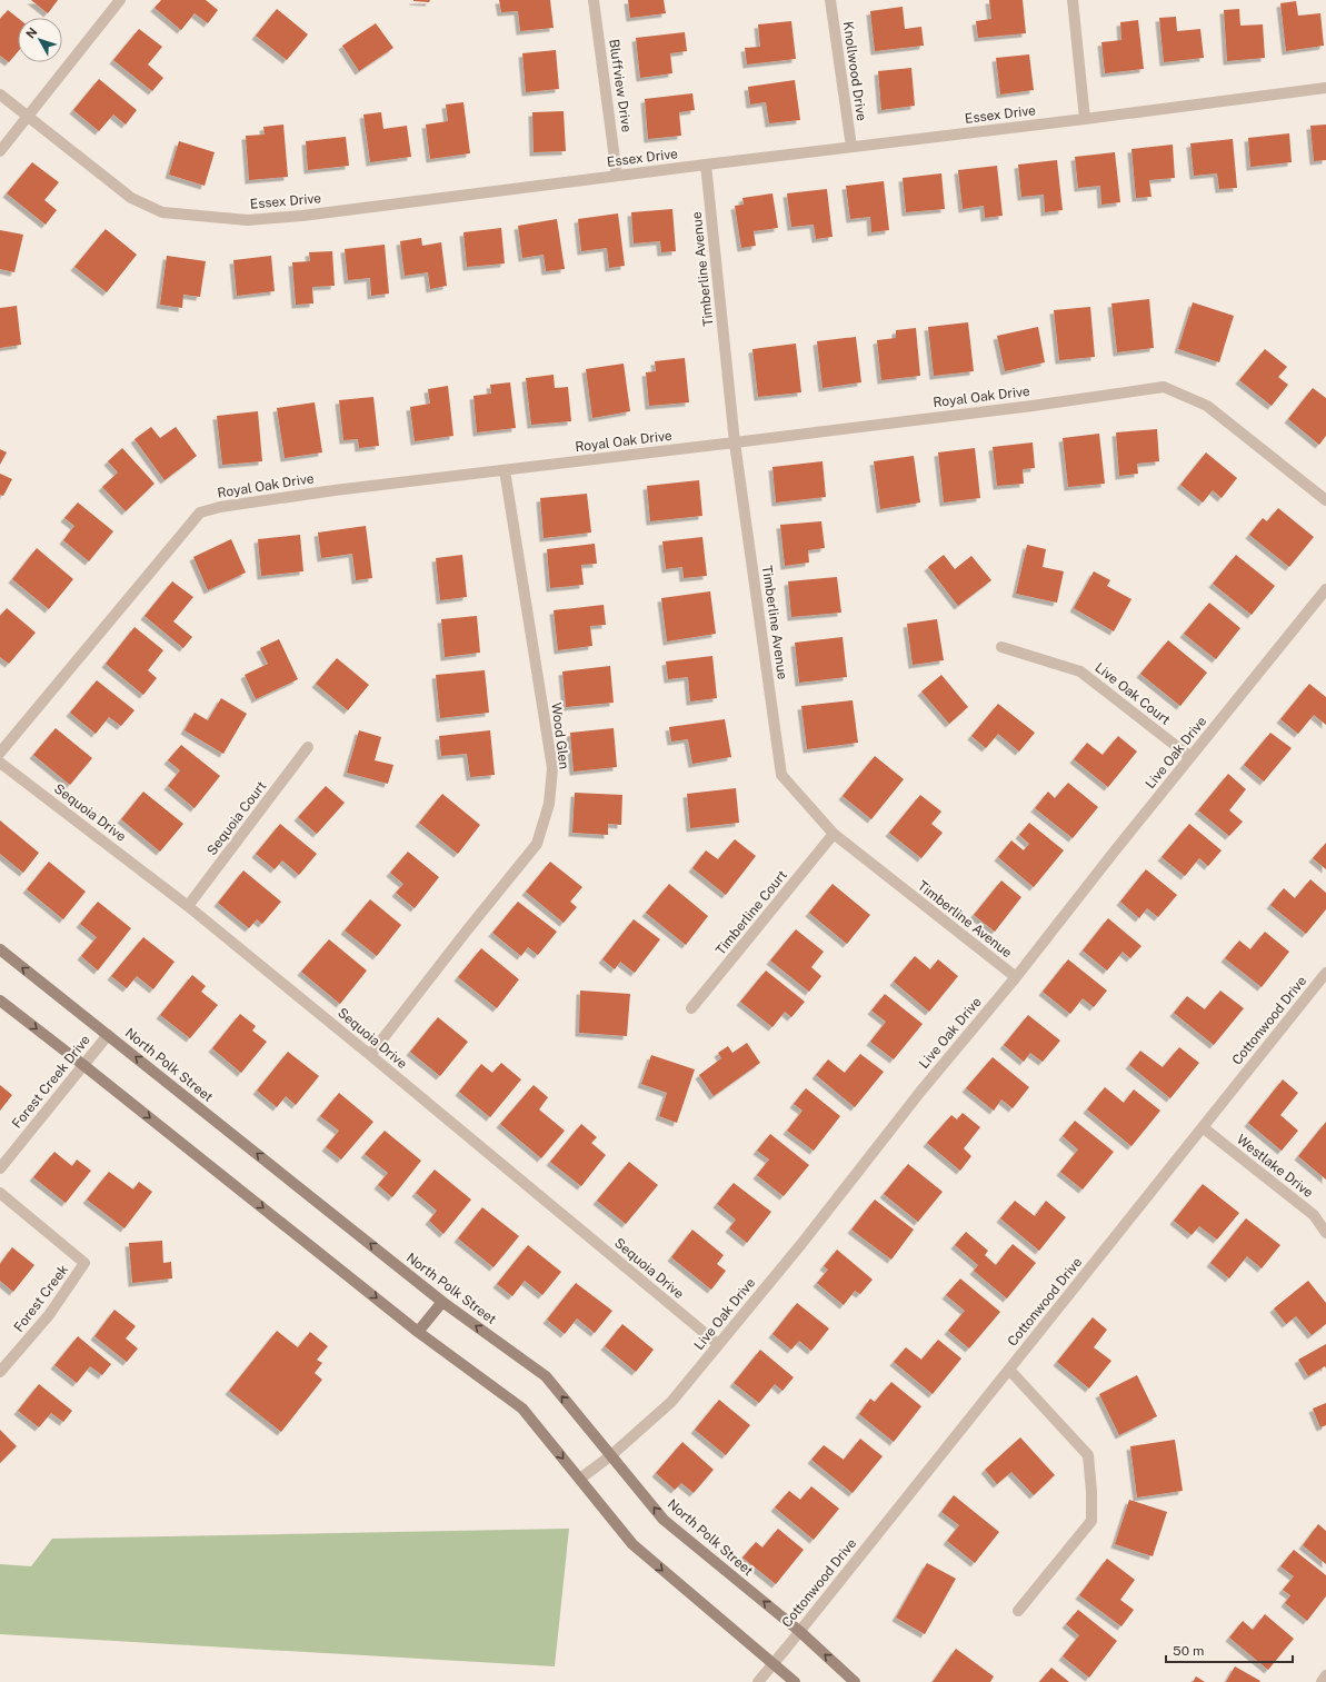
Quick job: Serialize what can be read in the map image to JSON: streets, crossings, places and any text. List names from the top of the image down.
{
  "streets": {
    "main road": ["North Polk Street"],
    "street": [
      "Knollwood Drive",
      "Bluffview Drive",
      "Essex Drive",
      "Timberline Avenue",
      "Royal Oak Drive",
      "Live Oak Court",
      "Wood Glen",
      "Live Oak Drive",
      "Sequoia Drive",
      "Sequoia Court",
      "Timberline Court",
      "Cottonwood Drive",
      "Forest Creek Drive",
      "Westlake Drive",
      "Forest Creek"
    ]
  },
  "crossings": [
    ["Knollwood Drive", "Essex Drive"],
    ["Bluffview Drive", "Essex Drive"],
    ["Essex Drive", "Timberline Avenue"],
    ["Timberline Avenue", "Royal Oak Drive"],
    ["Timberline Avenue", "Live Oak Drive"],
    ["Timberline Avenue", "Timberline Court"],
    ["Royal Oak Drive", "Wood Glen"],
    ["Live Oak Court", "Live Oak Drive"],
    ["Wood Glen", "Sequoia Drive"],
    ["Live Oak Drive", "Sequoia Drive"],
    ["Live Oak Drive", "North Polk Street"],
    ["Sequoia Drive", "Sequoia Court"],
    ["Cottonwood Drive", "North Polk Street"],
    ["Cottonwood Drive", "Westlake Drive"],
    ["North Polk Street", "Forest Creek Drive"]
  ],
  "scale_bar": "50 m",
  "north": "top left"
}
